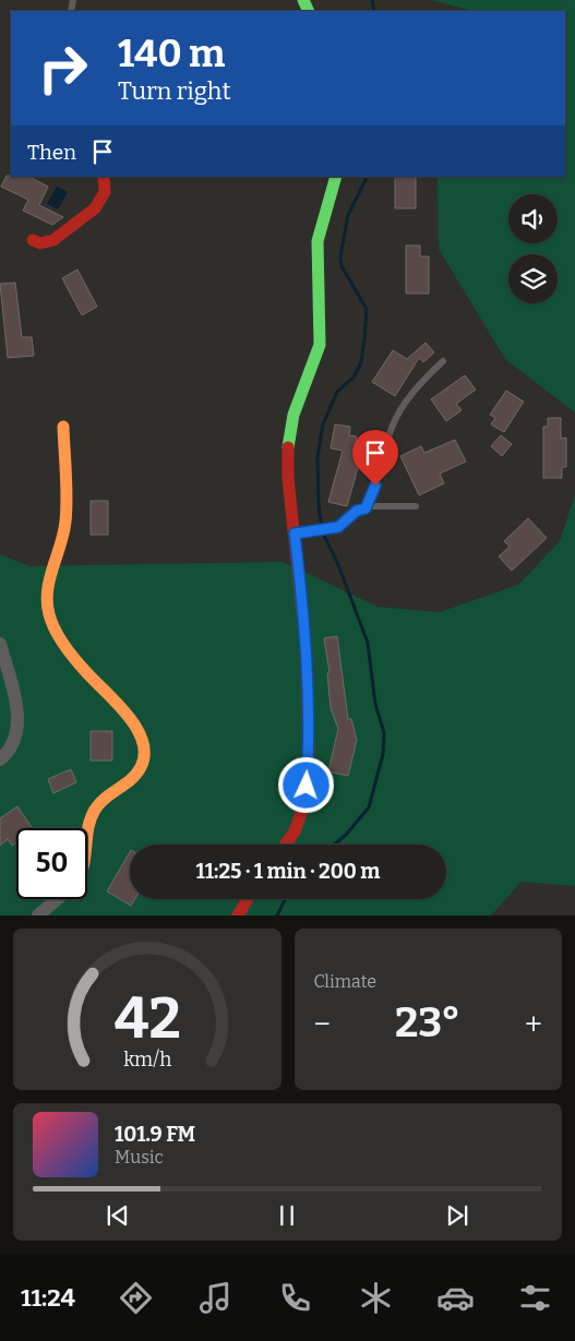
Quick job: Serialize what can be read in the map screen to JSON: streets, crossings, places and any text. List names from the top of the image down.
{
  "page": {
    "turn": ["140 m", "Turn right"],
    "then": "Then",
    "limit": "50",
    "trip": "11:25 · 1 min · 200 m",
    "tile": "Climate",
    "heat": ["−", "23°", "+"],
    "song": ["101.9 FM", "Music"],
    "tabs": "11:24",
    "gauge": ["42", "km/h"]
  }
}
